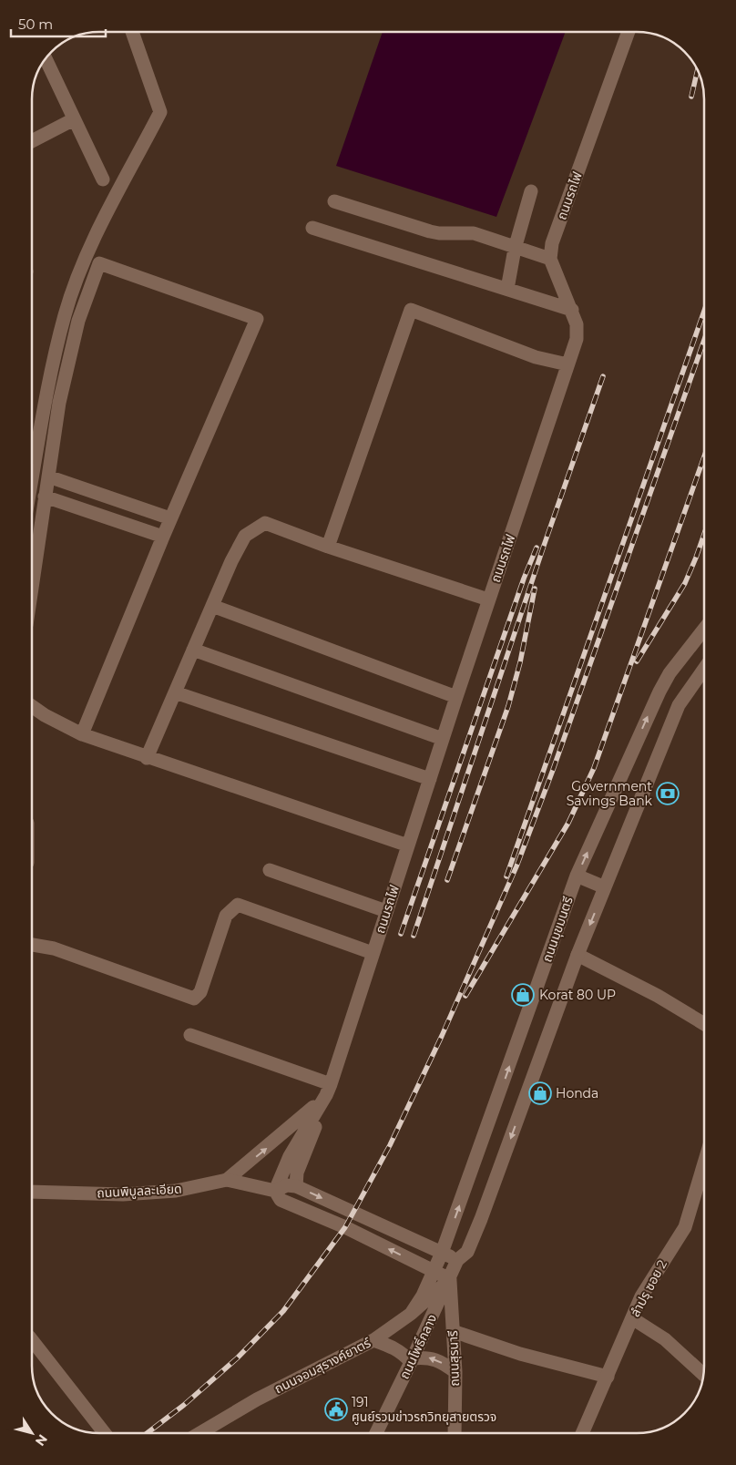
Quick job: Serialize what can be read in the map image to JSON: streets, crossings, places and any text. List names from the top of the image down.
{
  "streets": {
    "street": [
      "ถนนรถไฟ",
      "ถนนมุขมนตรี",
      "ถนนพิบูลละเอียด",
      "ลำปรุ ซอย 2",
      "ถนนโพธิ์กลาง",
      "ถนนสุรนารี",
      "ถนนจอมสุรางค์ยาตร์"
    ]
  },
  "crossings": [
    ["ถนนรถไฟ", "ถนนพิบูลละเอียด"],
    ["ถนนมุขมนตรี", "ถนนพิบูลละเอียด"],
    ["ถนนมุขมนตรี", "ถนนจอมสุรางค์ยาตร์"],
    ["ถนนพิบูลละเอียด", "ถนนโพธิ์กลาง"],
    ["ถนนพิบูลละเอียด", "ถนนสุรนารี"],
    ["ถนนพิบูลละเอียด", "ถนนจอมสุรางค์ยาตร์"],
    ["ถนนโพธิ์กลาง", "ถนนสุรนารี"],
    ["ถนนโพธิ์กลาง", "ถนนจอมสุรางค์ยาตร์"],
    ["ถนนสุรนารี", "ถนนจอมสุรางค์ยาตร์"]
  ],
  "places": {
    "bank": ["Government Savings Bank"],
    "shop": ["Korat 80 UP", "Honda"],
    "public building": ["191 ศูนย์รวมข่าวรถวิทยุสายตรวจ"]
  },
  "scale_bar": "50 m",
  "north": "bottom right"
}
